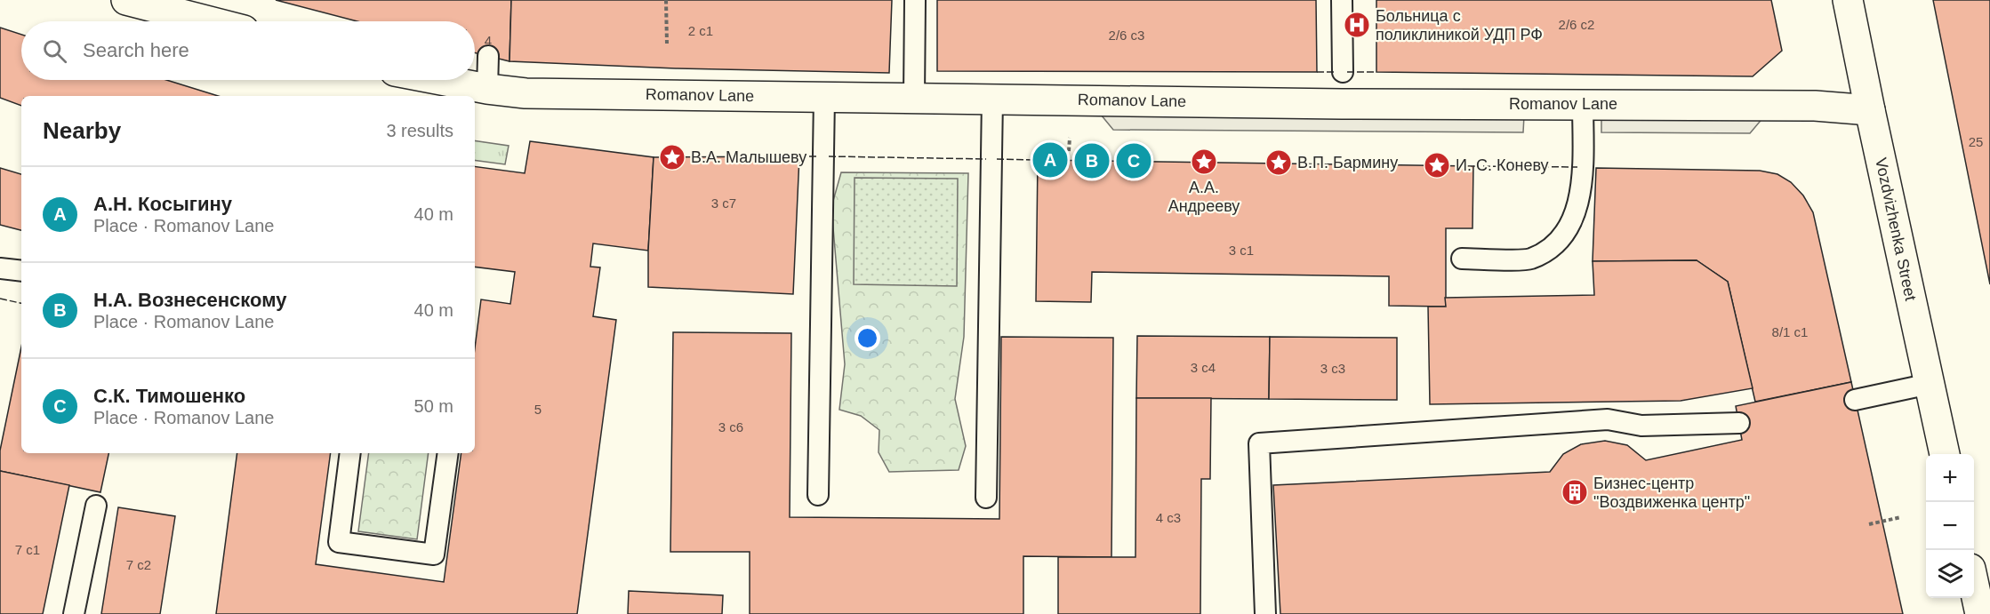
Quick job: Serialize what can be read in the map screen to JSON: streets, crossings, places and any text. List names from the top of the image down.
{
  "streets": {
    "street": ["Romanov Lane", "Vozdvizhenka Street"]
  },
  "crossings": [
    ["Romanov Lane", "Vozdvizhenka Street"]
  ],
  "places": {
    "hospital": ["Больница с поликлиникой УДП РФ"],
    "place": [
      "В.А. Малышеву",
      "А.А. Андрееву",
      "В.П. Бармину",
      "И. С. Коневу"
    ],
    "building": ["Бизнес-центр \"Воздвиженка центр\""]
  },
  "house_numbers": [
    "2/6 с2",
    "2 с1",
    "2/6 с3",
    "4",
    "25",
    "3 с7",
    "3 с1",
    "8/1 с1",
    "3 с4",
    "3 с3",
    "5",
    "3 с6",
    "4 с3",
    "7 с1",
    "7 с2"
  ],
  "page": {
    "search": "Search here",
    "heading": ["Nearby", "3 results"],
    "pins": ["A", "B", "C"],
    "list": [
      {
        "mark": "A",
        "name": "А.Н. Косыгину",
        "note": "Place · Romanov Lane",
        "value": "40 m"
      },
      {
        "mark": "B",
        "name": "Н.А. Вознесенскому",
        "note": "Place · Romanov Lane",
        "value": "40 m"
      },
      {
        "mark": "C",
        "name": "С.К. Тимошенко",
        "note": "Place · Romanov Lane",
        "value": "50 m"
      }
    ],
    "map_buttons": ["+", "−"]
  }
}
